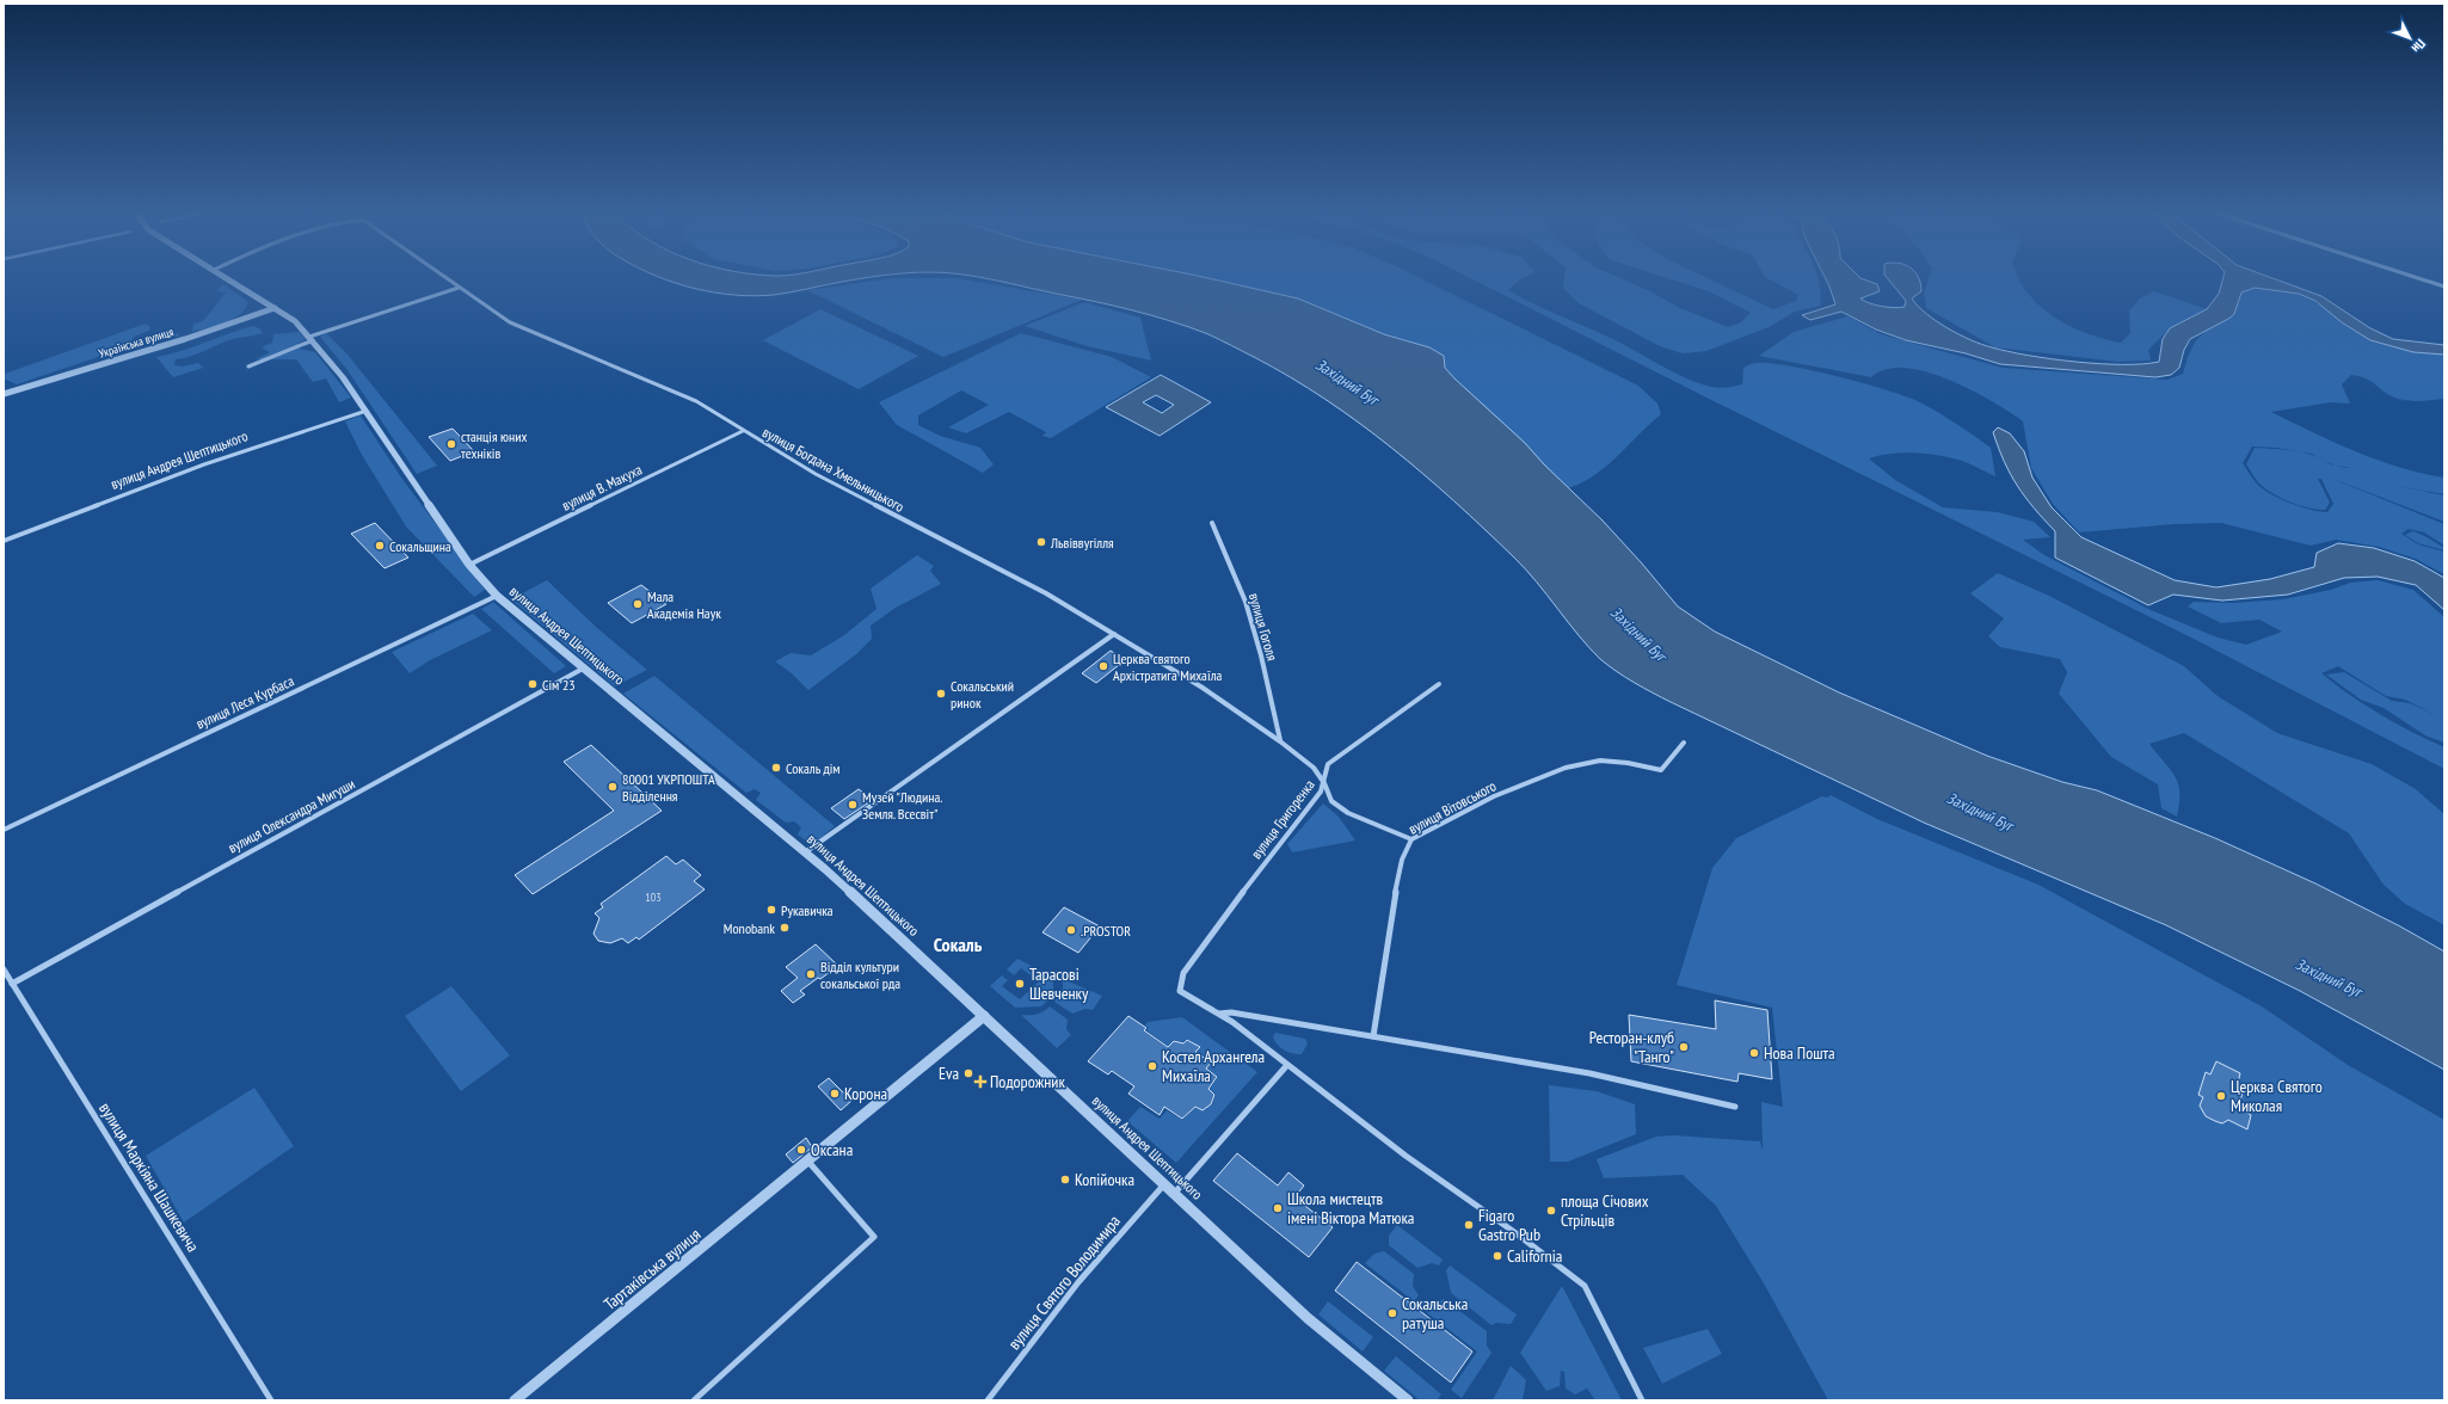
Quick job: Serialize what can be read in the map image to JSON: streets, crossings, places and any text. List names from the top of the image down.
{
  "streets": {
    "street": [
      "Українська вулиця",
      "вулиця Андрея Шептицького",
      "вулиця Богдана Хмельницького",
      "вулиця В. Макуха",
      "вулиця Гоголя",
      "вулиця Леся Курбаса",
      "вулиця Вітовського",
      "вулиця Олександра Мигуши",
      "вулиця Григоренка",
      "вулиця Маркіяна Шашкевича",
      "Тартаківська вулиця",
      "вулиця Святого Володимира"
    ]
  },
  "crossings": [
    ["Українська вулиця", "вулиця Андрея Шептицького"],
    ["вулиця Андрея Шептицького", "вулиця В. Макуха"],
    ["вулиця Андрея Шептицького", "вулиця Леся Курбаса"],
    ["вулиця Андрея Шептицького", "вулиця Олександра Мигуши"],
    ["вулиця Андрея Шептицького", "Тартаківська вулиця"],
    ["вулиця Андрея Шептицького", "вулиця Святого Володимира"],
    ["вулиця Богдана Хмельницького", "вулиця В. Макуха"],
    ["вулиця Богдана Хмельницького", "вулиця Гоголя"],
    ["вулиця Богдана Хмельницького", "вулиця Вітовського"],
    ["вулиця Богдана Хмельницького", "вулиця Григоренка"],
    ["вулиця Олександра Мигуши", "вулиця Маркіяна Шашкевича"]
  ],
  "districts": ["Сокаль"],
  "water": ["Західний Буг"],
  "places": {
    "other": [
      "станція юних техніків",
      "Львіввугілля",
      "Сокальщина",
      "Мала Академія Наук",
      "Церква святого Архістратига Михаїла",
      "Сім 23",
      "Сокальський ринок",
      "Сокаль дім",
      "80001 УКРПОШТА Відділення",
      "Музей \"Людина. Земля. Всесвіт\"",
      "Рукавичка",
      "Monobank",
      ".PROSTOR",
      "Відділ культури сокальської рда",
      "Тарасові Шевченку",
      "Ресторан-клуб \"Танго\"",
      "Нова Пошта",
      "Костел Архангела Михаїла",
      "Eva",
      "Корона",
      "Церква Святого Миколая",
      "Оксана",
      "Копійочка",
      "Школа мистецтв імені Віктора Матюка",
      "площа Січових Стрільців",
      "Figaro Gastro Pub",
      "California",
      "Сокальська ратуша"
    ],
    "health": ["Подорожник"]
  },
  "house_numbers": ["103"],
  "north": "bottom right"
}
